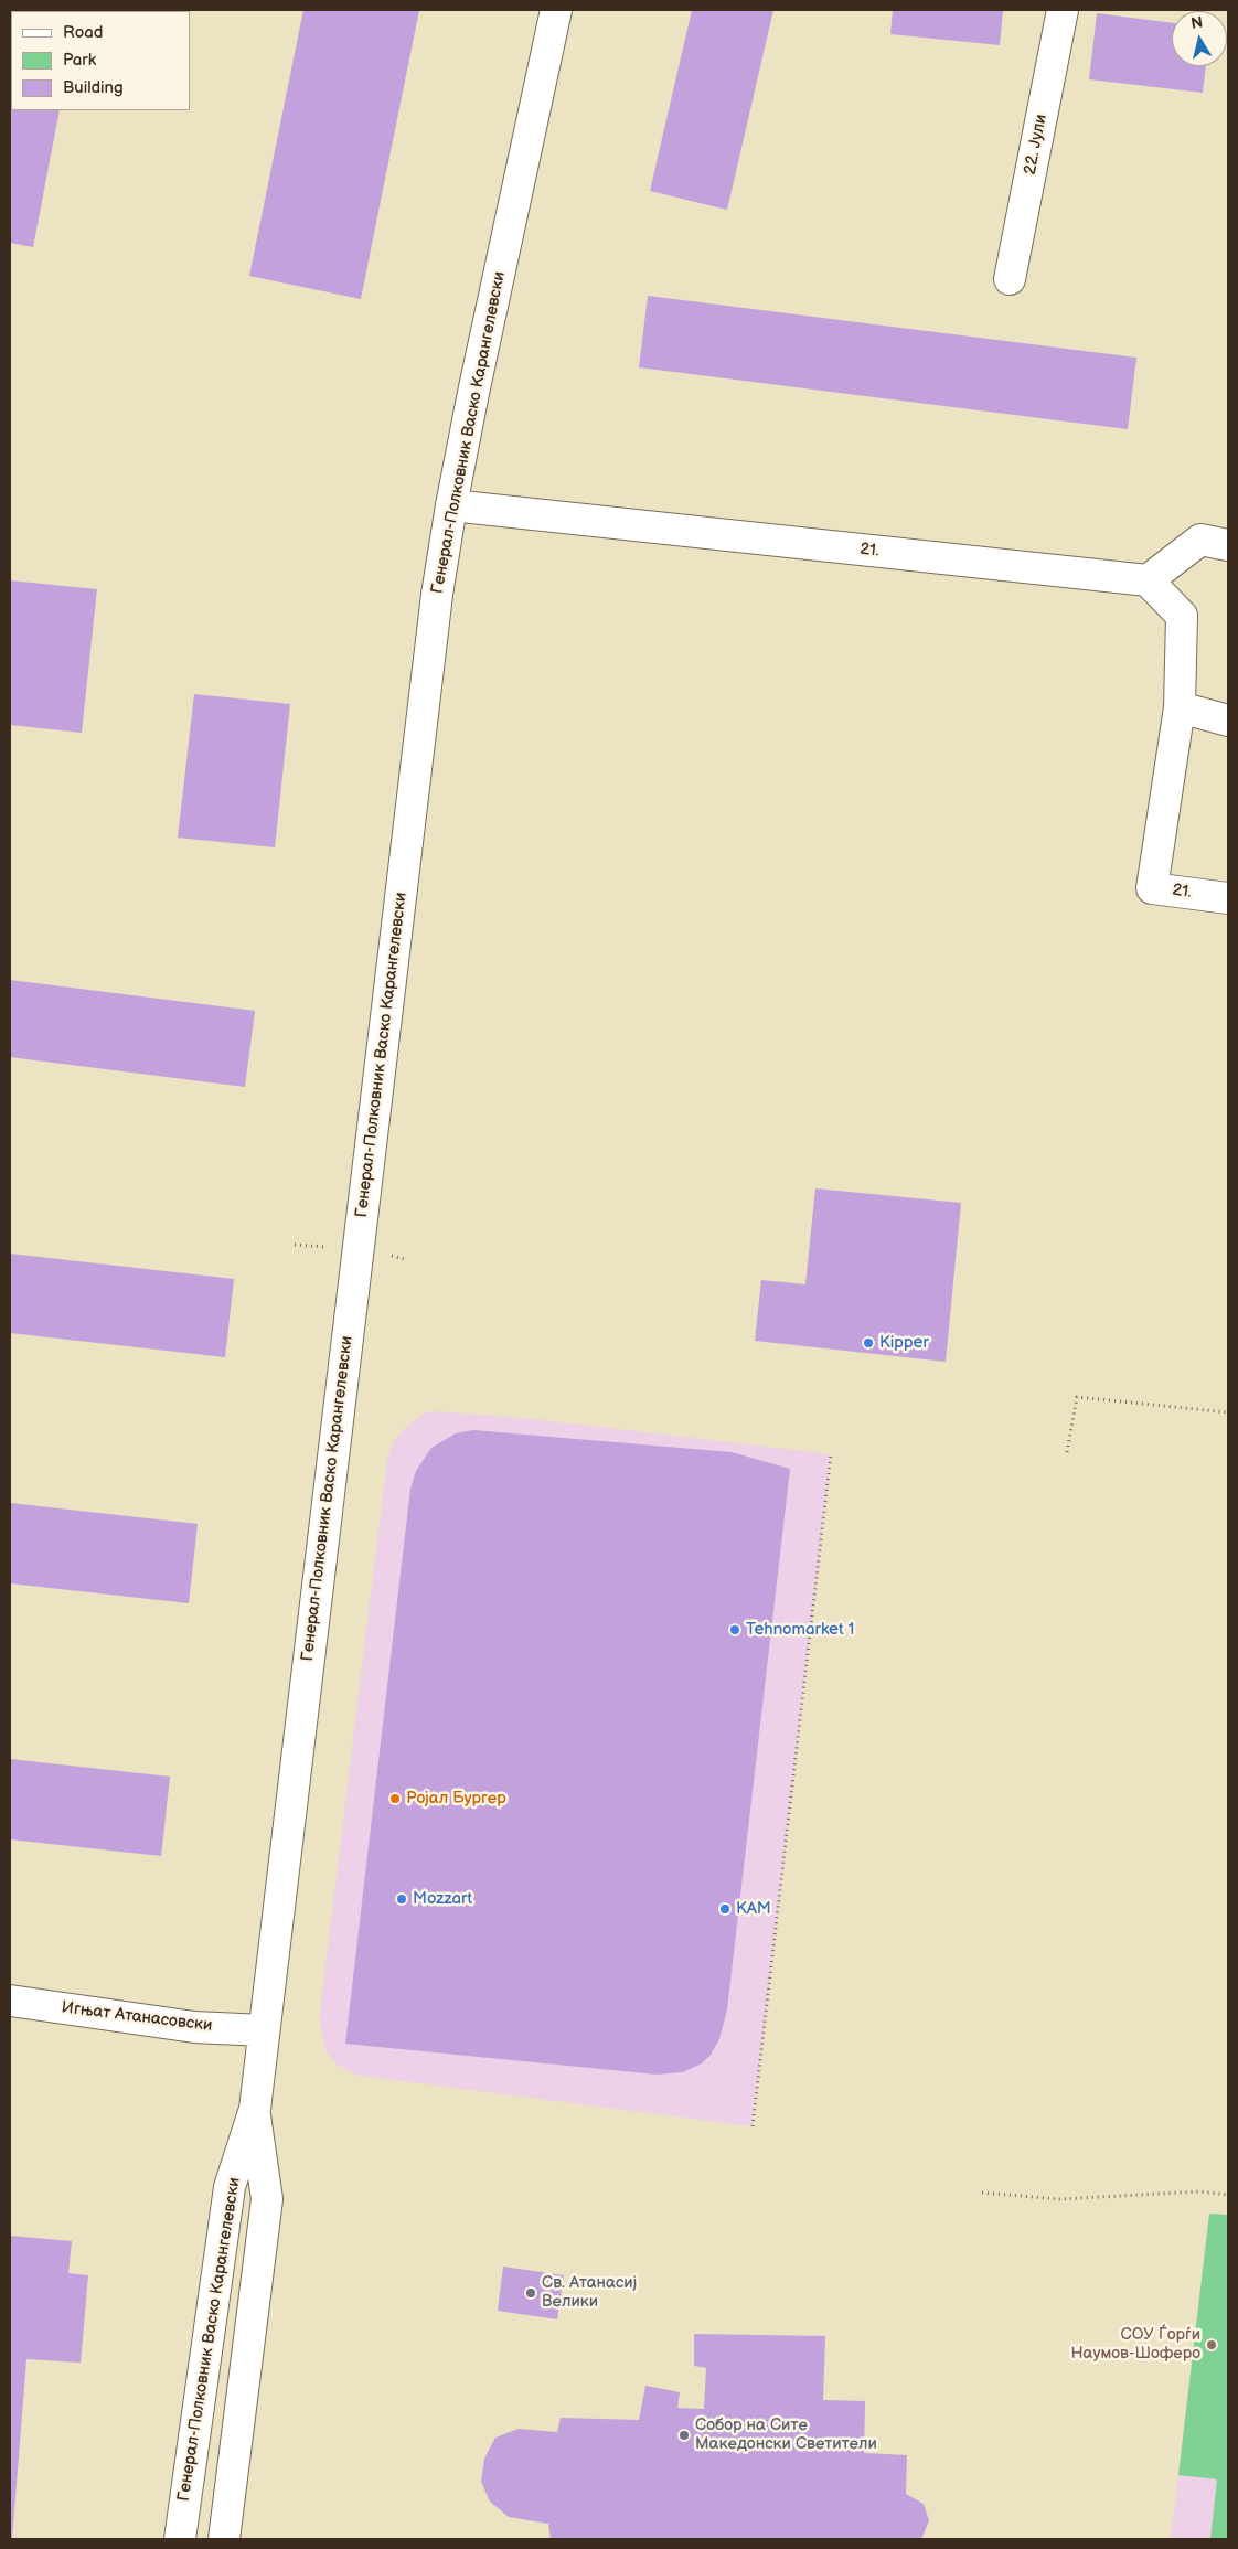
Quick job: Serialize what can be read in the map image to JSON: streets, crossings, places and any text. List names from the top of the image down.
{
  "streets": {
    "street": [
      "22. Јули",
      "Генерал-Полковник Васко Карангелевски",
      "21.",
      "Игњат Атанасовски"
    ]
  },
  "crossings": [
    ["Генерал-Полковник Васко Карангелевски", "21."],
    ["Генерал-Полковник Васко Карангелевски", "Игњат Атанасовски"]
  ],
  "places": [
    "Kipper",
    "Tehnomarket 1",
    "Ројал Бургер",
    "Mozzart",
    "KAM",
    "Св. Атанасиј Велики",
    "СОУ Ѓорѓи Наумов-Шоферо",
    "Собор на Сите Македонски Светители"
  ],
  "legend": ["Road", "Park", "Building"],
  "north": "top"
}
